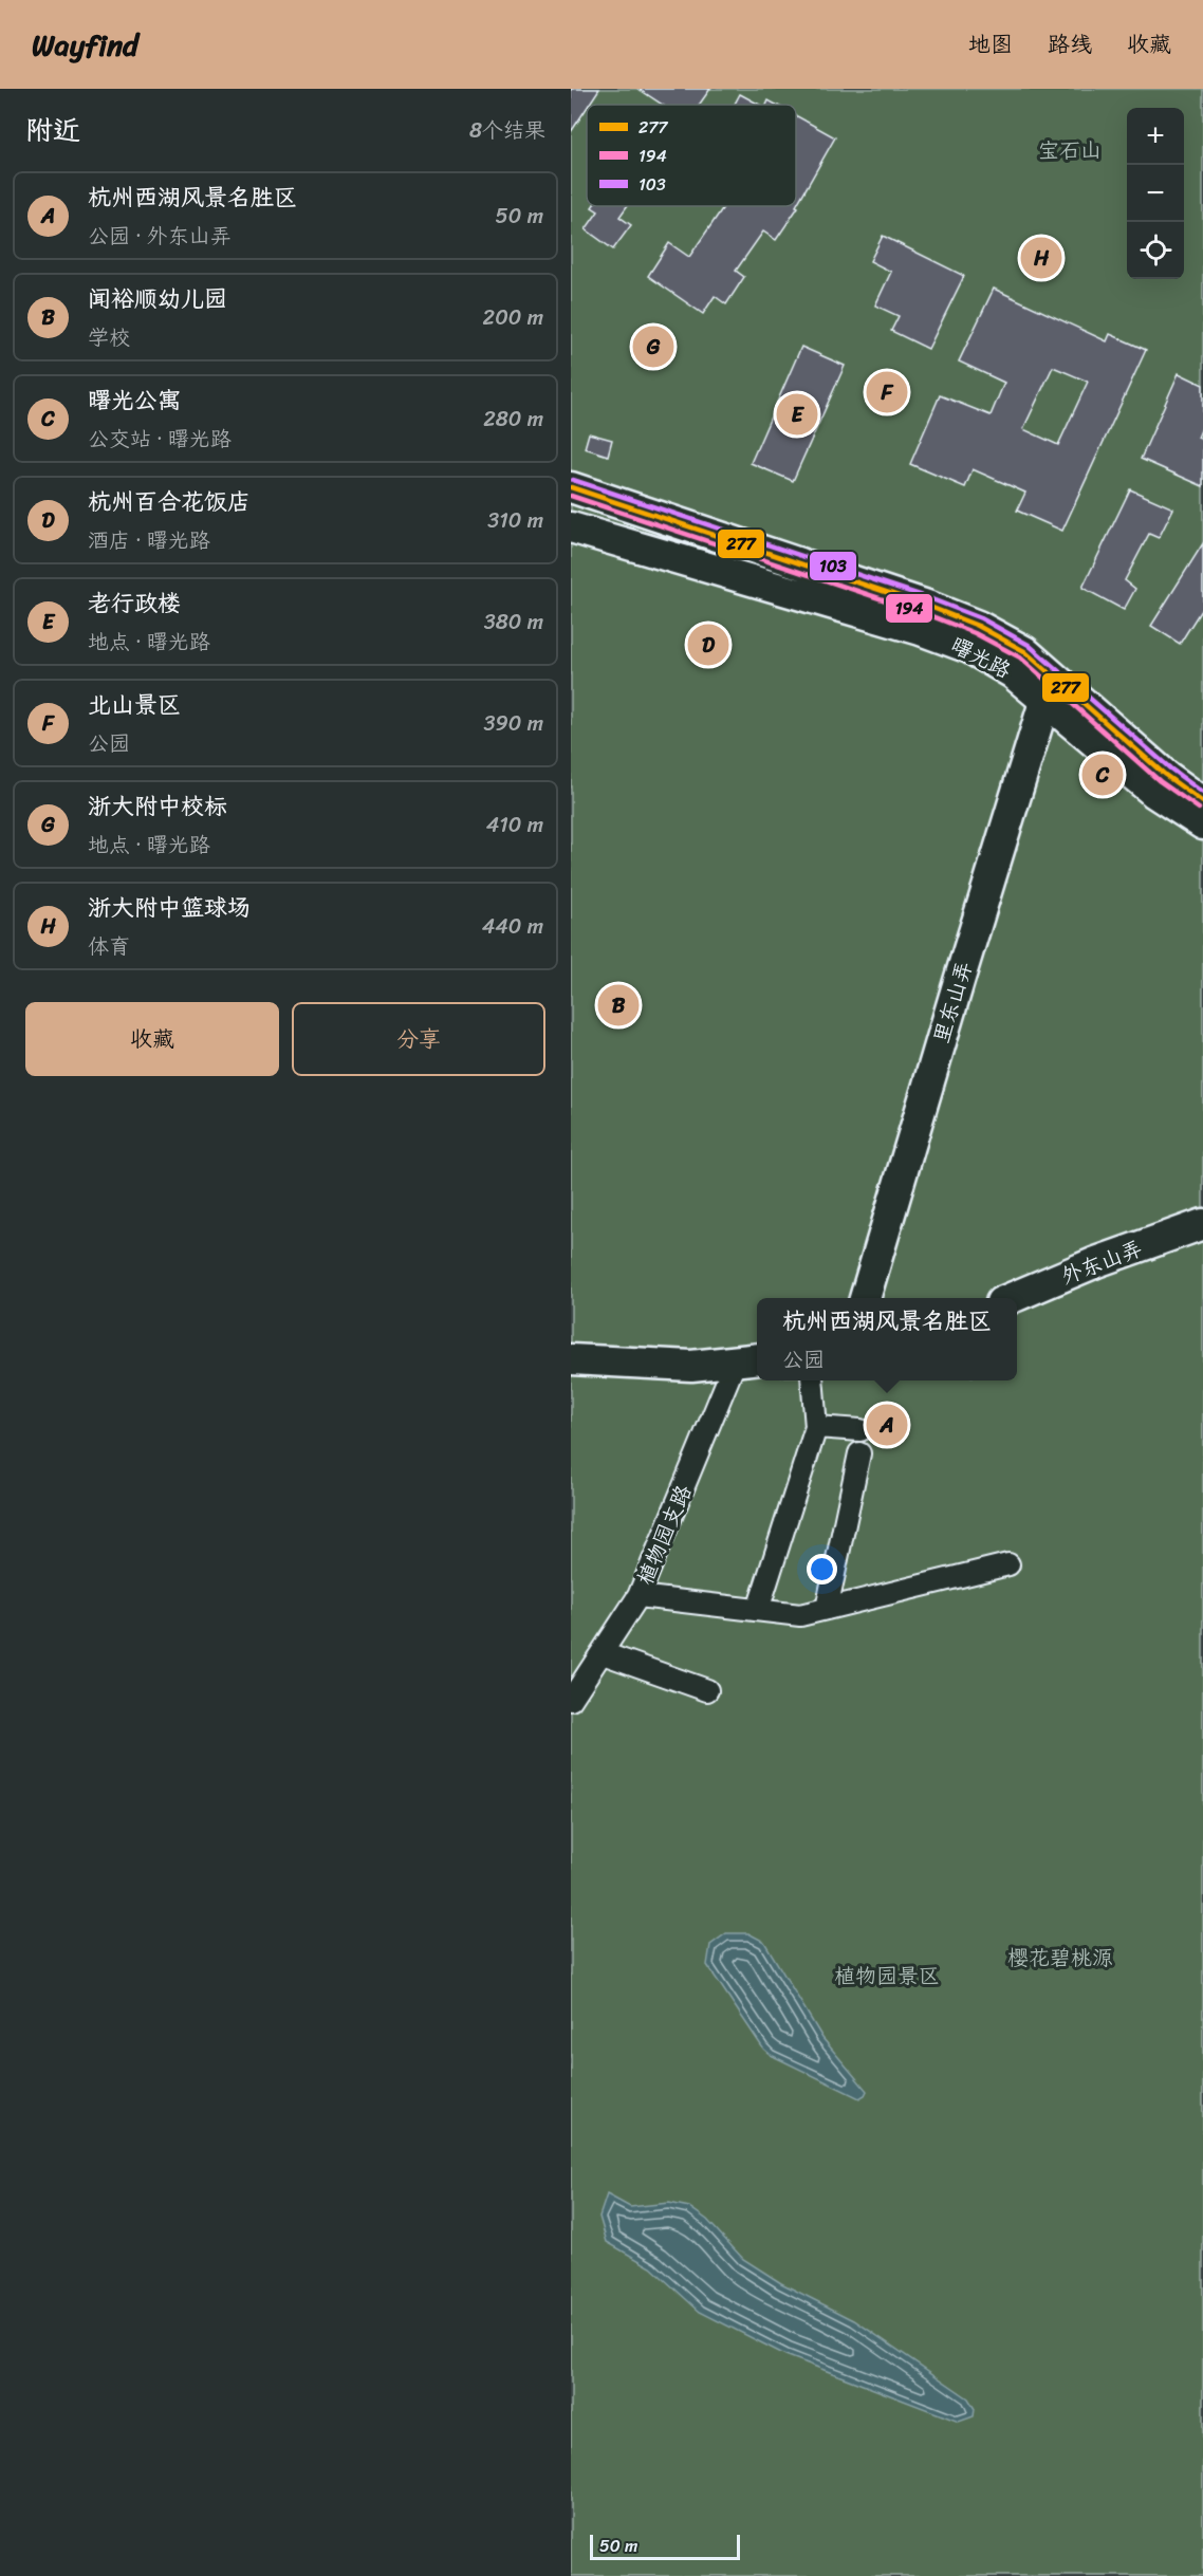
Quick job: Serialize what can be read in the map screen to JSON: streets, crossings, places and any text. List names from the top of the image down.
{
  "streets": {
    "main road": ["曙光路", "里东山弄", "外东山弄"],
    "street": ["植物园支路"]
  },
  "crossings": [
    ["曙光路", "里东山弄"]
  ],
  "parks": ["宝石山", "樱花碧桃源", "植物园景区"],
  "lines": ["transit line 103", "transit line 277", "transit line 194"],
  "legend": ["277", "194", "103"],
  "scale_bar": "50 m",
  "page": {
    "header": "Wayfind",
    "nav": ["地图", "路线", "收藏"],
    "heading": ["附近", "8个结果"],
    "map_buttons": ["+", "−"],
    "list": [
      {
        "mark": "A",
        "name": "杭州西湖风景名胜区",
        "note": "公园 · 外东山弄",
        "value": "50 m"
      },
      {
        "mark": "B",
        "name": "闻裕顺幼儿园",
        "note": "学校",
        "value": "200 m"
      },
      {
        "mark": "C",
        "name": "曙光公寓",
        "note": "公交站 · 曙光路",
        "value": "280 m"
      },
      {
        "mark": "D",
        "name": "杭州百合花饭店",
        "note": "酒店 · 曙光路",
        "value": "310 m"
      },
      {
        "mark": "E",
        "name": "老行政楼",
        "note": "地点 · 曙光路",
        "value": "380 m"
      },
      {
        "mark": "F",
        "name": "北山景区",
        "note": "公园",
        "value": "390 m"
      },
      {
        "mark": "G",
        "name": "浙大附中校标",
        "note": "地点 · 曙光路",
        "value": "410 m"
      },
      {
        "mark": "H",
        "name": "浙大附中篮球场",
        "note": "体育",
        "value": "440 m"
      }
    ],
    "pins": [
      "H",
      "G",
      "F",
      "E",
      "D",
      "C",
      "B",
      "A"
    ],
    "buttons": ["收藏", "分享"],
    "popup": ["杭州西湖风景名胜区", "公园"],
    "scale": "50 m"
  }
}
